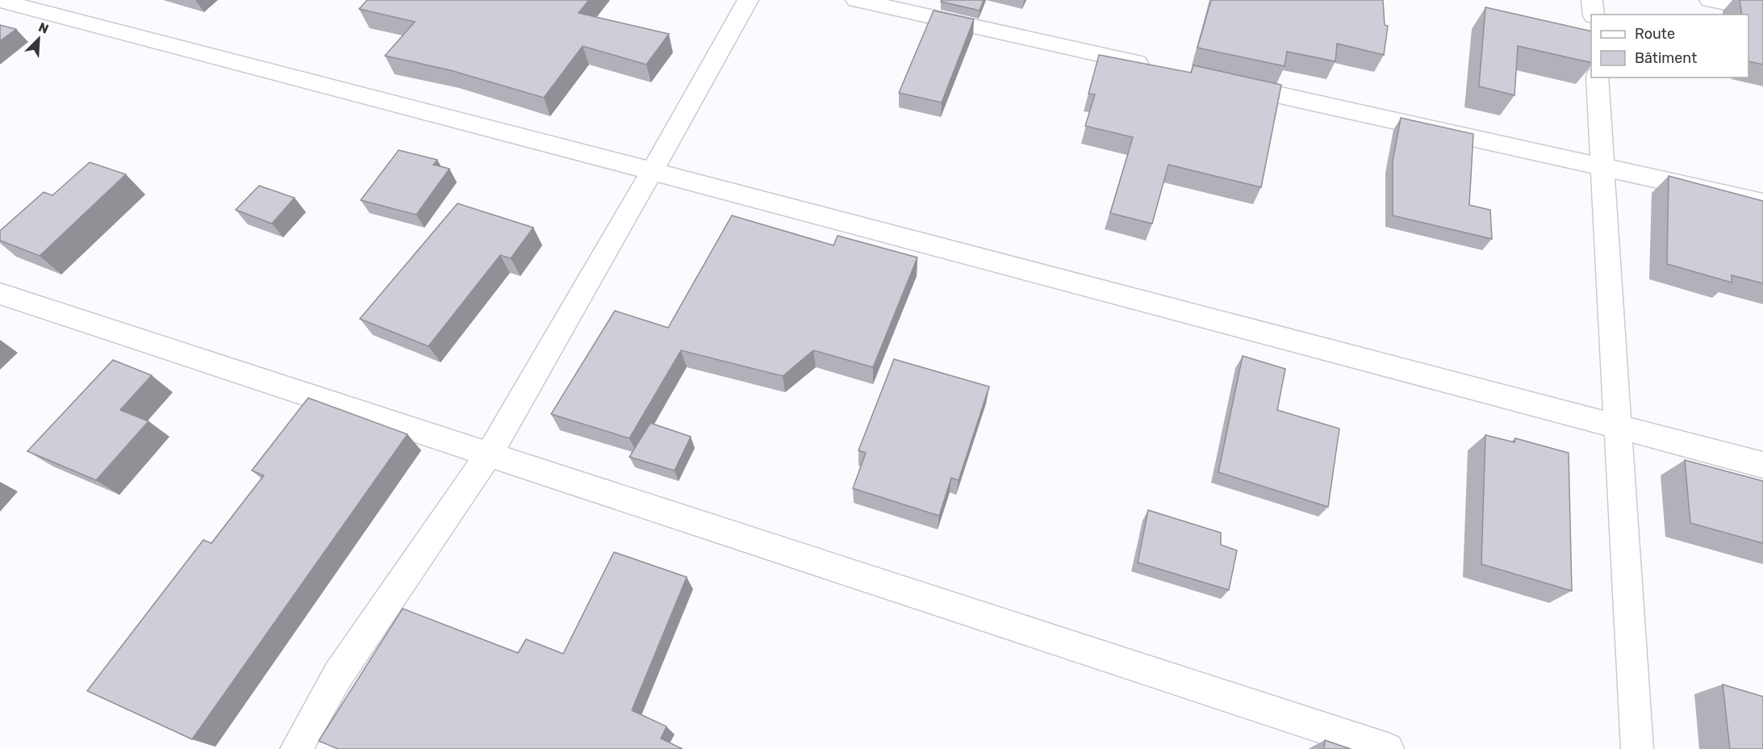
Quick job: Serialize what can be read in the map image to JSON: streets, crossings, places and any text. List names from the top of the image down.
{
  "legend": ["Route", "Bâtiment"],
  "north": "top right"
}
